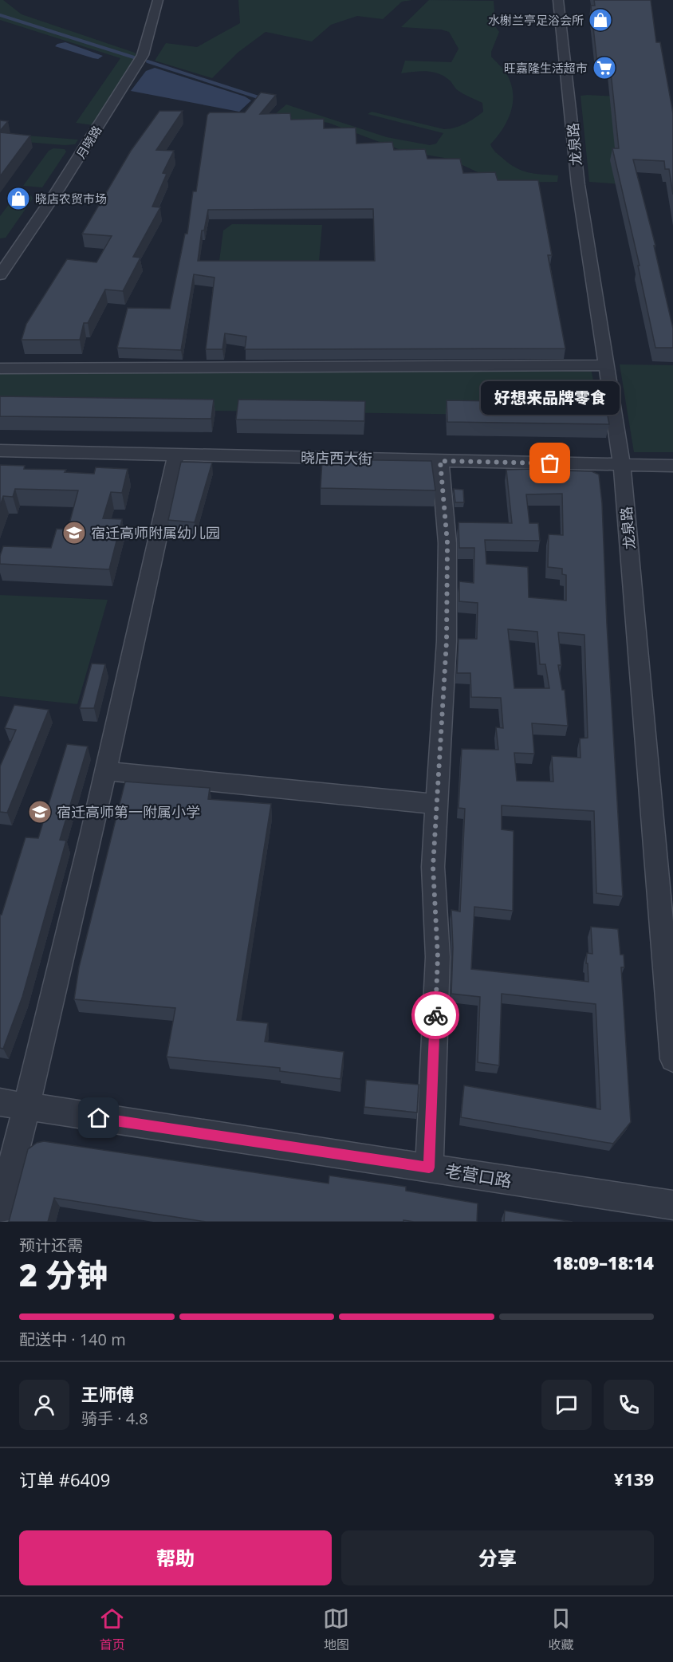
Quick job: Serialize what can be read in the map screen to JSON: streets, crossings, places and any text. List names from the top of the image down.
{
  "streets": {
    "street": [
      "月晓路",
      "龙泉路",
      "晓店西大街",
      "老营口路"
    ]
  },
  "crossings": [
    ["龙泉路", "晓店西大街"]
  ],
  "places": {
    "shop": ["水榭兰亭足浴会所", "晓店农贸市场"],
    "supermarket": ["旺嘉隆生活超市"],
    "other": ["好想来品牌零食"],
    "school or university": ["宿迁高师附属幼儿园", "宿迁高师第一附属小学"]
  },
  "page": {
    "bubble": "好想来品牌零食",
    "heading": ["2 分钟", "预计还需", "18:09–18:14"],
    "panel": [
      "王师傅",
      "骑手 · 4.8",
      "订单 #6409",
      "¥139"
    ],
    "bar": "配送中 · 140 m",
    "buttons": ["帮助", "分享"],
    "tabs": ["首页", "地图", "收藏"]
  }
}
